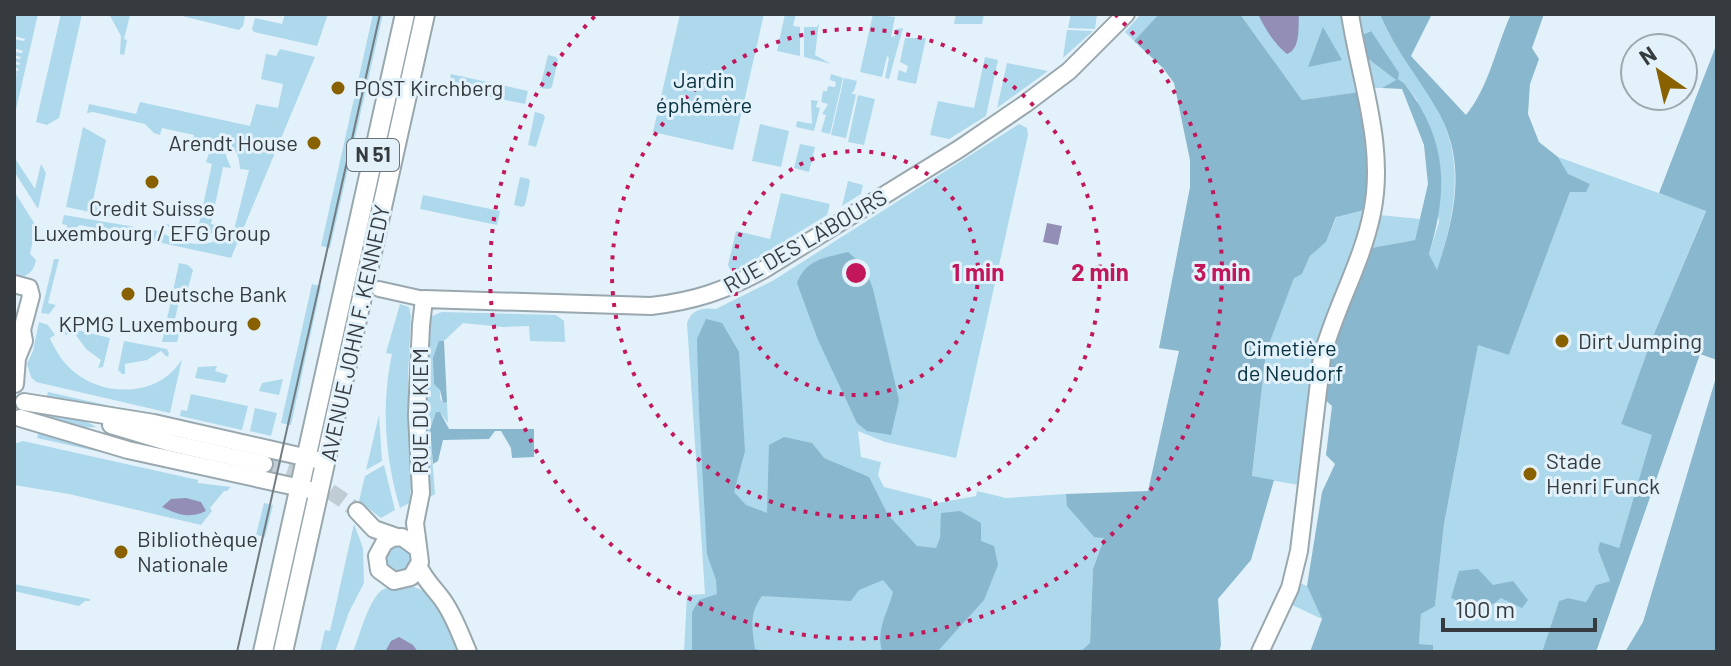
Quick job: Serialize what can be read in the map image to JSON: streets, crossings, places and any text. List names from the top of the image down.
{
  "streets": {
    "main road": [
      "N 51",
      "RUE DES LABOURS",
      "AVENUE JOHN F. KENNEDY",
      "RUE DU KIEM"
    ]
  },
  "crossings": [
    ["RUE DES LABOURS", "RUE DU KIEM"]
  ],
  "parks": ["Jardin éphémère", "Cimetière de Neudorf"],
  "places": [
    "POST Kirchberg",
    "Arendt House",
    "Credit Suisse Luxembourg / EFG Group",
    "Deutsche Bank",
    "KPMG Luxembourg",
    "Dirt Jumping",
    "Stade Henri Funck",
    "Bibliothèque Nationale"
  ],
  "scale_bar": "100 m",
  "north": "top left",
  "rings": ["1 min", "2 min", "3 min"]
}
